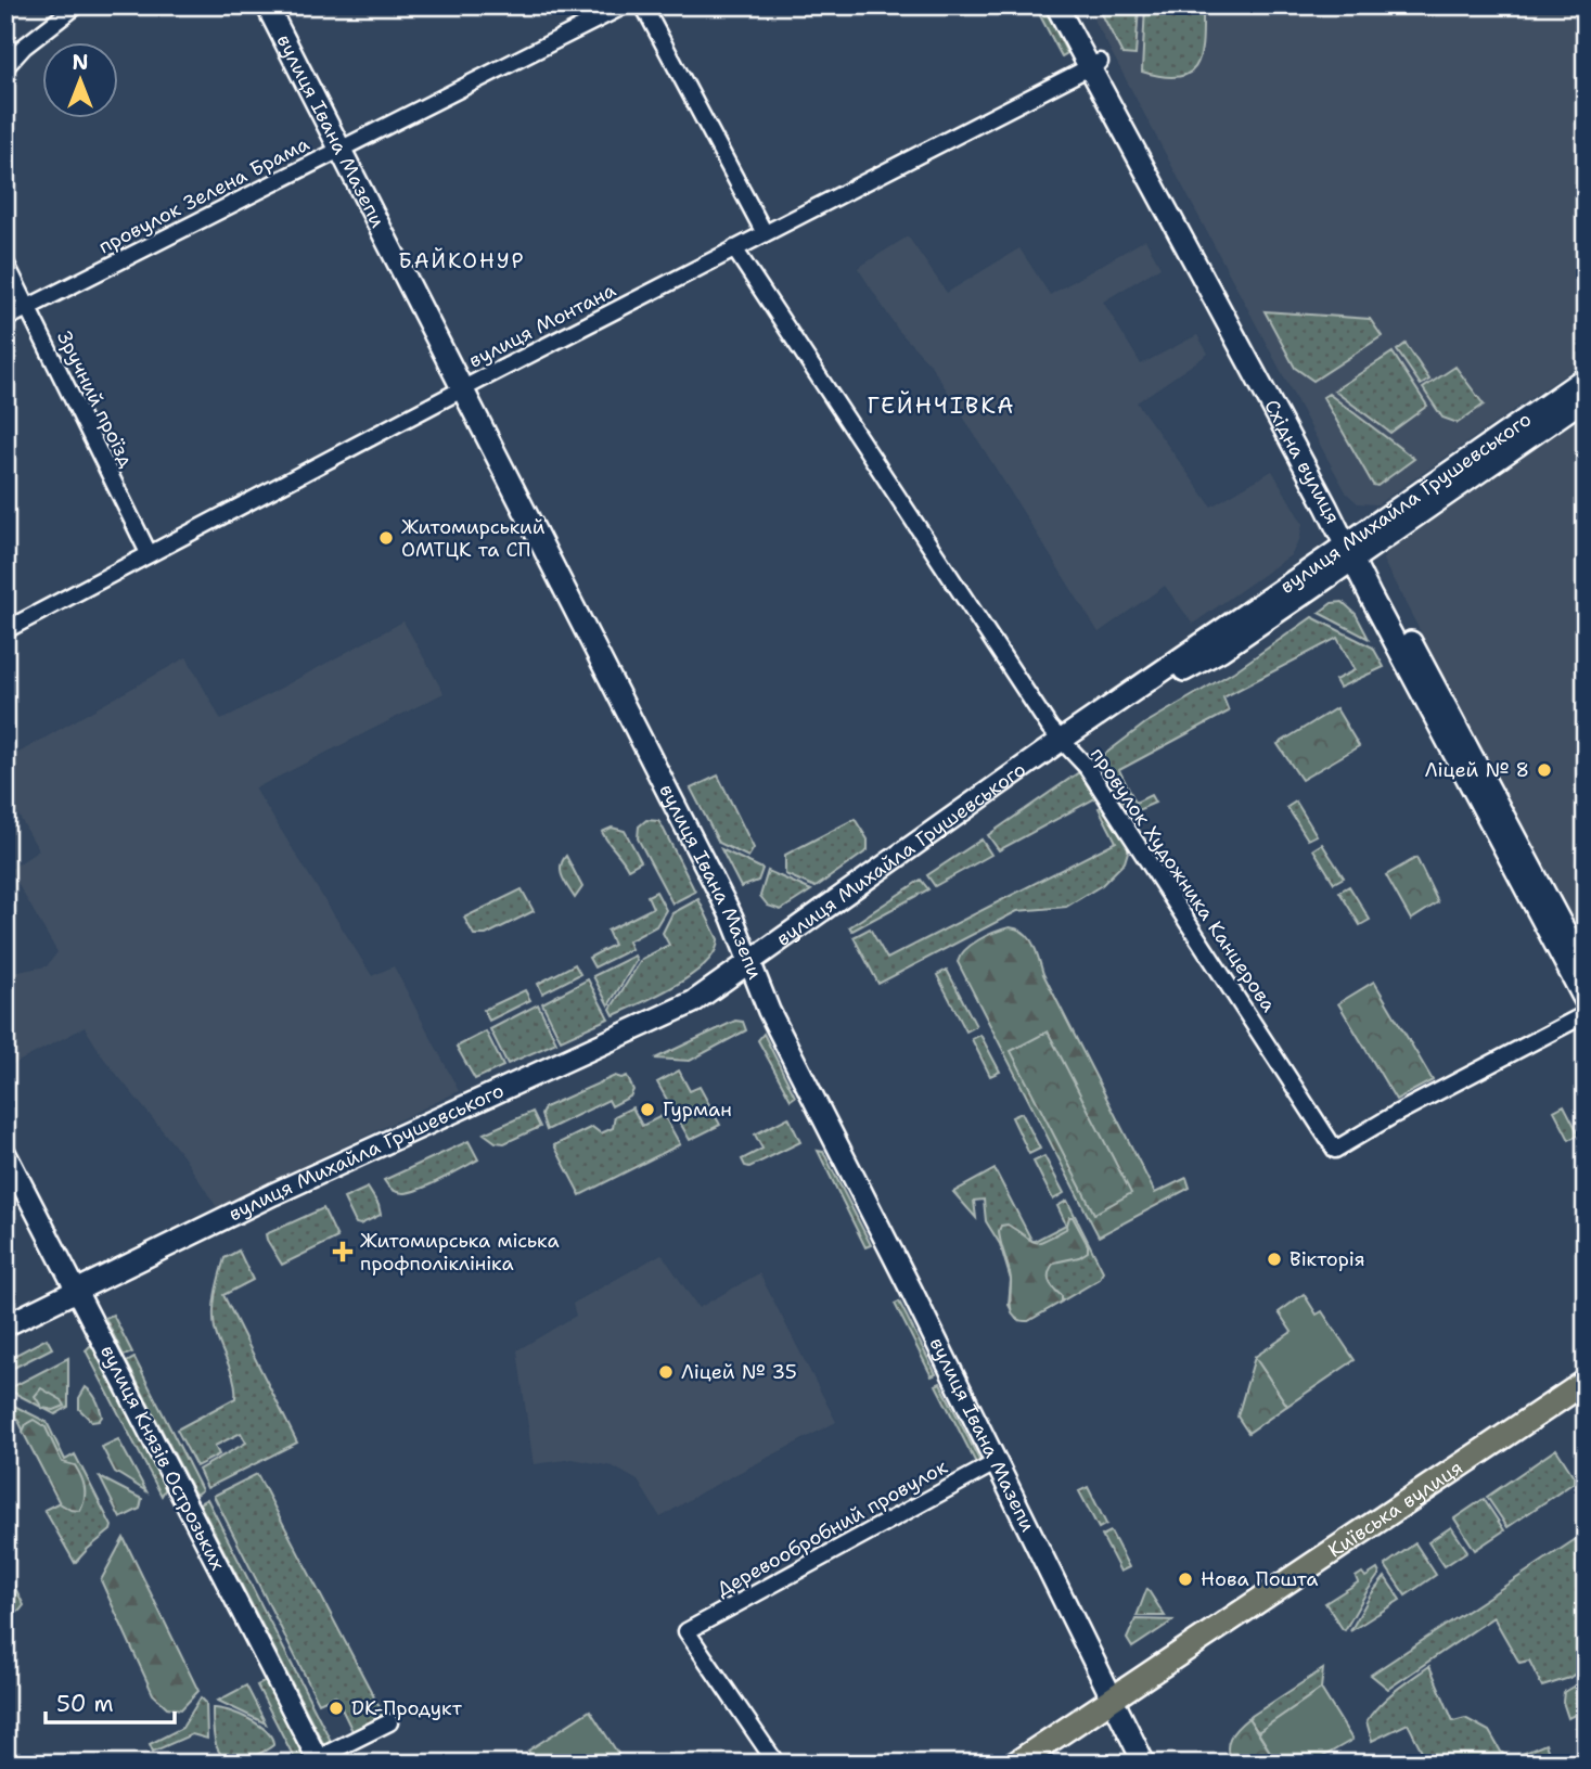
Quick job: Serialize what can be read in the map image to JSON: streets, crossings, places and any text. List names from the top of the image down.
{
  "streets": {
    "main road": [
      "вулиця Івана Мазепи",
      "Східна вулиця",
      "вулиця Михайла Грушевського",
      "Київська вулиця"
    ],
    "street": [
      "провулок Зелена Брама",
      "вулиця Монтана",
      "Зручний проїзд",
      "провулок Художника Канцерова",
      "вулиця Князів Острозьких",
      "Деревообробний провулок"
    ]
  },
  "crossings": [
    ["вулиця Івана Мазепи", "провулок Зелена Брама"],
    ["вулиця Івана Мазепи", "вулиця Монтана"],
    ["вулиця Івана Мазепи", "вулиця Михайла Грушевського"],
    ["вулиця Івана Мазепи", "Київська вулиця"],
    ["вулиця Івана Мазепи", "Деревообробний провулок"],
    ["провулок Зелена Брама", "Зручний проїзд"],
    ["вулиця Монтана", "Зручний проїзд"],
    ["вулиця Монтана", "Східна вулиця"],
    ["вулиця Монтана", "провулок Художника Канцерова"],
    ["Східна вулиця", "вулиця Михайла Грушевського"],
    ["вулиця Михайла Грушевського", "провулок Художника Канцерова"],
    ["вулиця Михайла Грушевського", "вулиця Князів Острозьких"]
  ],
  "districts": ["БАЙКОНУР", "ГЕЙНЧІВКА"],
  "places": {
    "other": [
      "Житомирський ОМТЦК та СП",
      "Ліцей № 8",
      "Гурман",
      "Вікторія",
      "Ліцей № 35",
      "Нова Пошта",
      "DK-Продукт"
    ],
    "health": ["Житомирська міська профполіклініка"]
  },
  "scale_bar": "50 m",
  "north": "top"
}
